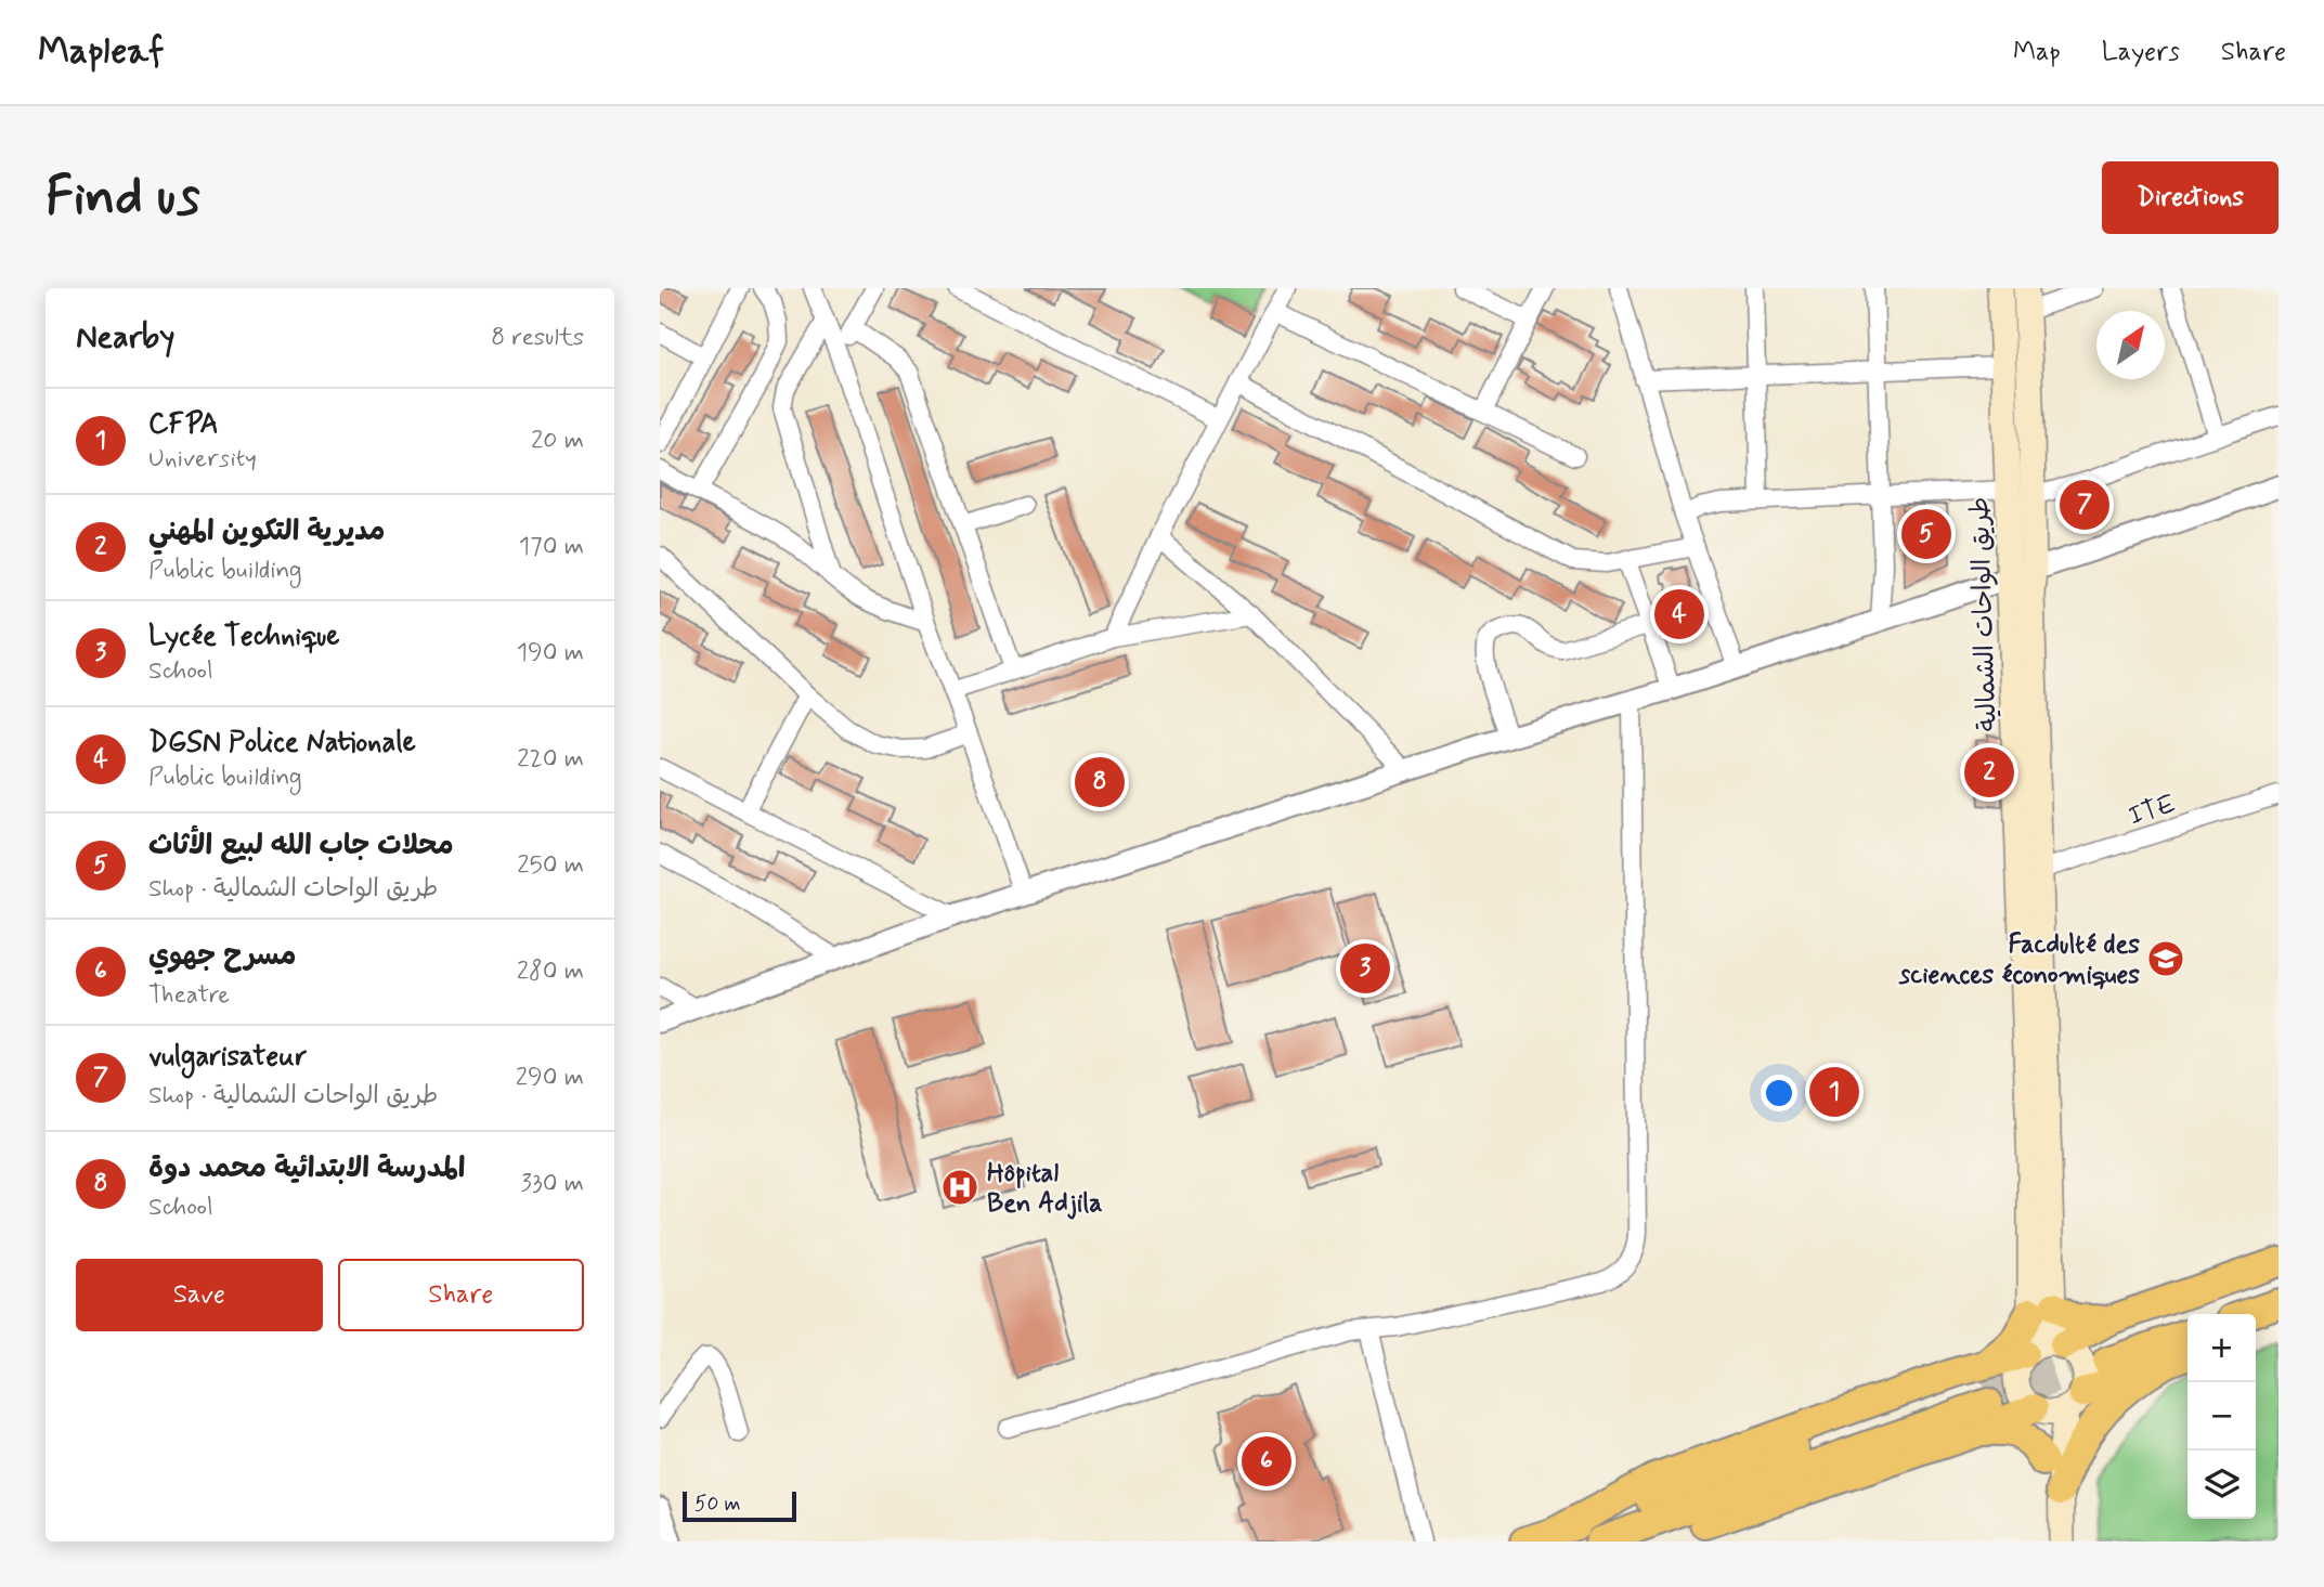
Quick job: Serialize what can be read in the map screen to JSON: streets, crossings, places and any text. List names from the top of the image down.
{
  "streets": {
    "main road": ["طريق الواحات الشمالية"],
    "street": ["ITE"]
  },
  "crossings": [
    ["طريق الواحات الشمالية", "ITE"]
  ],
  "places": {
    "school or university": ["Facdulté des sciences économiques"],
    "hospital": ["Hôpital Ben Adjila"]
  },
  "scale_bar": "50 m",
  "north": "top right",
  "page": {
    "header": "Mapleaf",
    "nav": ["Map", "Layers", "Share"],
    "buttons": [
      "Directions",
      ["Save", "Share"]
    ],
    "title": "Find us",
    "heading": ["Nearby", "8 results"],
    "list": [
      {
        "mark": "1",
        "name": "CFPA",
        "note": "University",
        "value": "20 m"
      },
      {
        "mark": "2",
        "name": "مديرية التكوين المهني",
        "note": "Public building",
        "value": "170 m"
      },
      {
        "mark": "3",
        "name": "Lycée Technique",
        "note": "School",
        "value": "190 m"
      },
      {
        "mark": "4",
        "name": "DGSN Police Nationale",
        "note": "Public building",
        "value": "220 m"
      },
      {
        "mark": "5",
        "name": "محلات جاب الله لبيع الأثاث",
        "note": "Shop · طريق الواحات الشمالية",
        "value": "250 m"
      },
      {
        "mark": "6",
        "name": "مسرح جهوي",
        "note": "Theatre",
        "value": "280 m"
      },
      {
        "mark": "7",
        "name": "vulgarisateur",
        "note": "Shop · طريق الواحات الشمالية",
        "value": "290 m"
      },
      {
        "mark": "8",
        "name": "المدرسة الابتدائية محمد دوة",
        "note": "School",
        "value": "330 m"
      }
    ],
    "pins": [
      "7",
      "5",
      "4",
      "2",
      "8",
      "3",
      "1",
      "6"
    ],
    "map_buttons": ["+", "−"],
    "scale": "50 m"
  }
}
